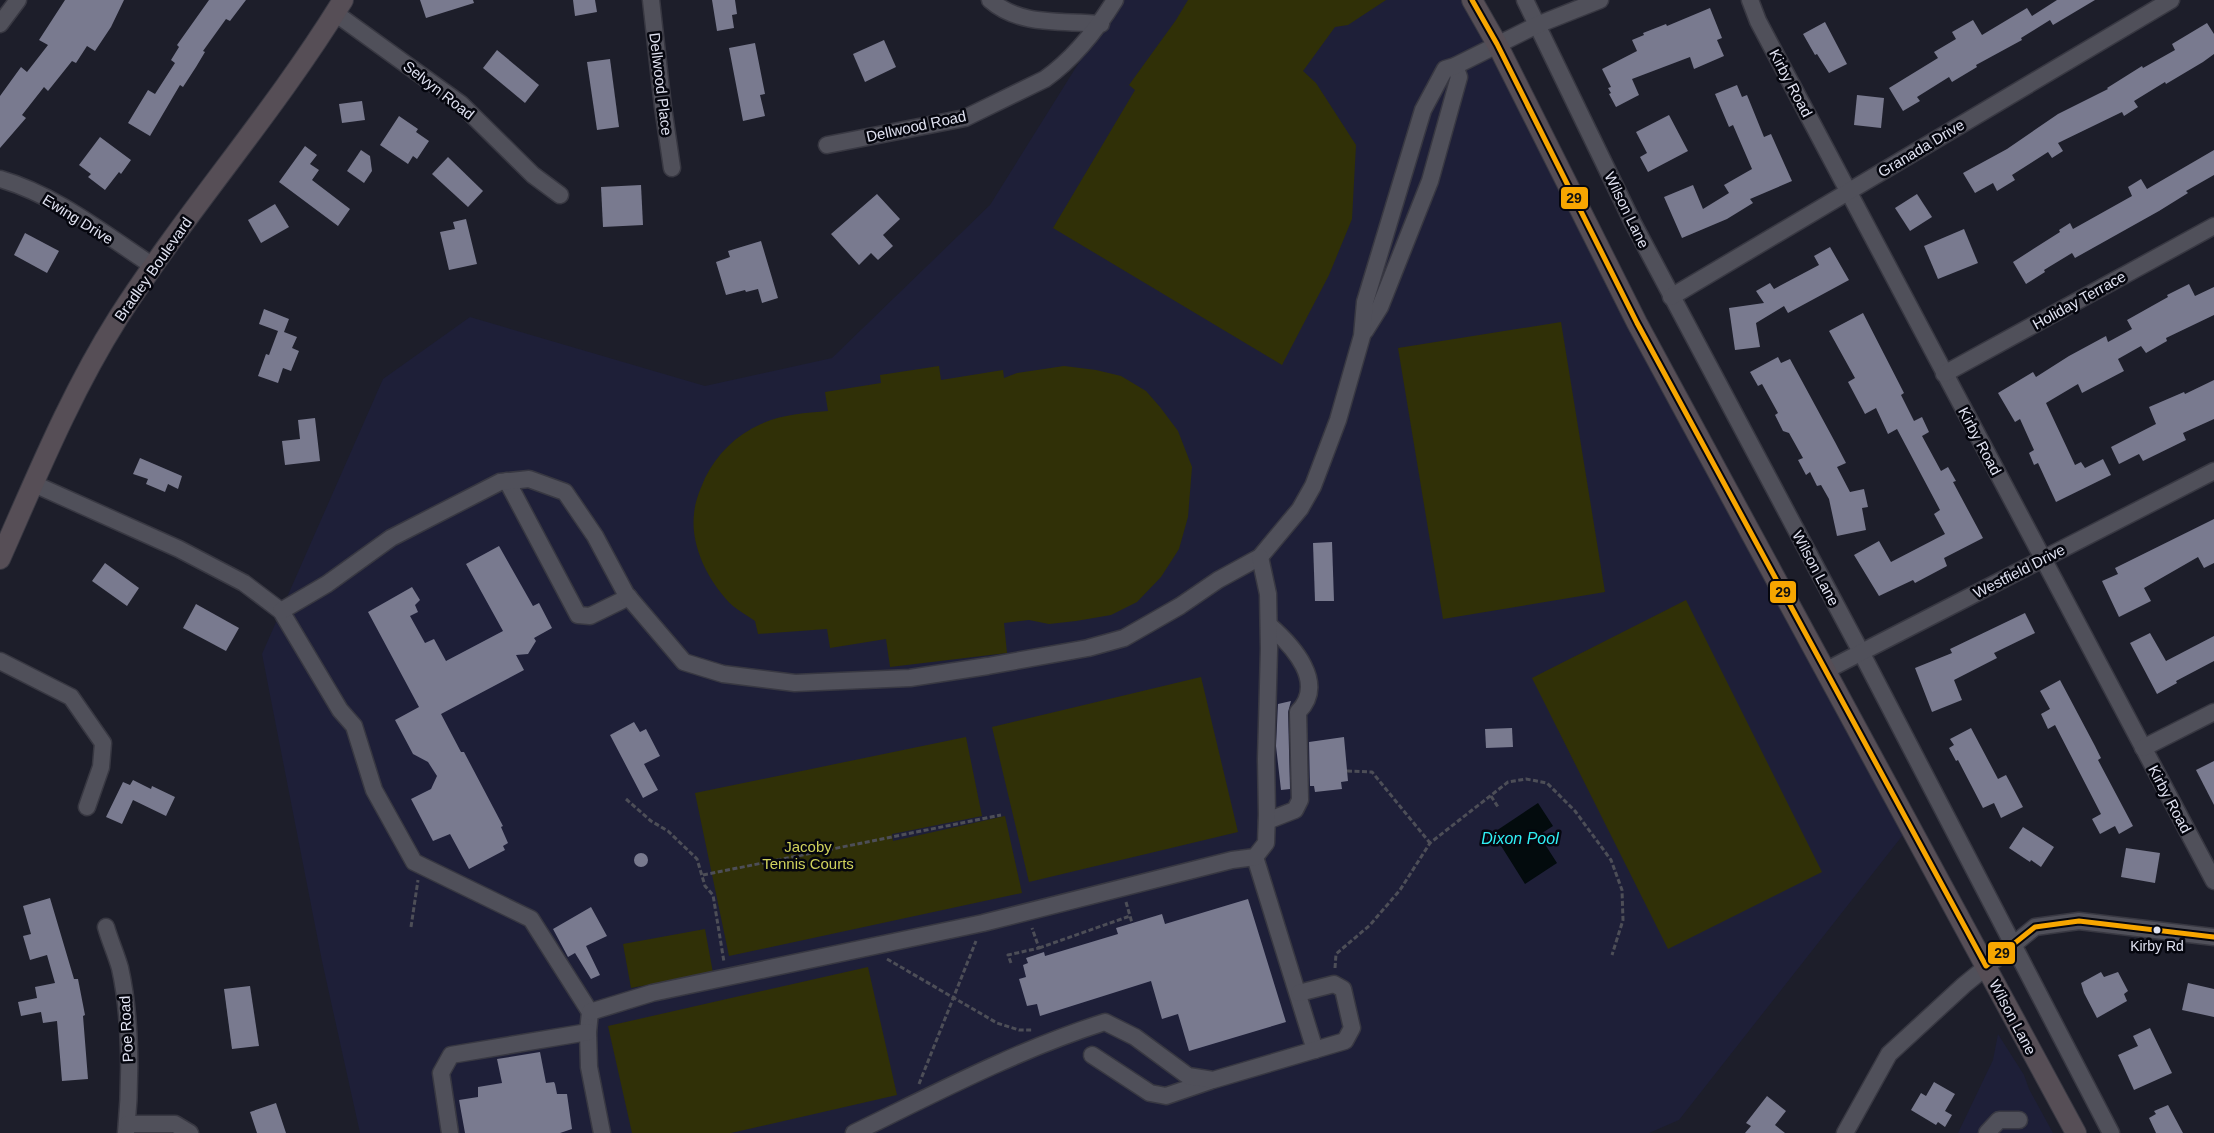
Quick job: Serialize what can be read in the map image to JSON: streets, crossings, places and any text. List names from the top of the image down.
{
  "streets": {
    "main road": ["Wilson Lane", "Bradley Boulevard"],
    "street": [
      "Kirby Road",
      "Dellwood Place",
      "Selvyn Road",
      "Dellwood Road",
      "Granada Drive",
      "Ewing Drive",
      "Holiday Terrace",
      "Westfield Drive",
      "Poe Road"
    ]
  },
  "crossings": [
    ["Kirby Road", "Granada Drive"],
    ["Kirby Road", "Holiday Terrace"],
    ["Kirby Road", "Westfield Drive"],
    ["Selvyn Road", "Bradley Boulevard"],
    ["Granada Drive", "Wilson Lane"],
    ["Wilson Lane", "Westfield Drive"],
    ["Ewing Drive", "Bradley Boulevard"]
  ],
  "water": ["Dixon Pool"],
  "parks": ["Jacoby Tennis Courts"],
  "places": ["Kirby Rd"],
  "lines": ["transit line 29"]
}
